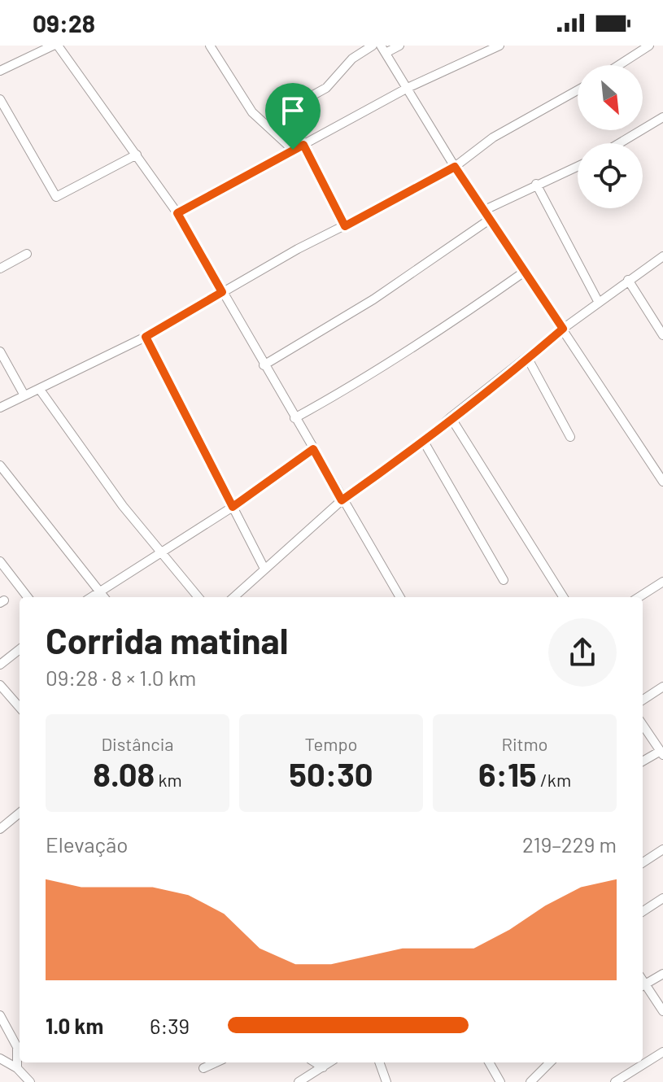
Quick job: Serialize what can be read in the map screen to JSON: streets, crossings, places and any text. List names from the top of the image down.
{
  "north": "bottom right",
  "page": {
    "status": "09:28",
    "heading": ["Corrida matinal", "09:28 · 8 × 1.0 km"],
    "stats": [
      ["Distância", "8.08 km"],
      ["Tempo", "50:30"],
      ["Ritmo", "6:15 /km"]
    ],
    "chart": ["Elevação", "219–229 m"],
    "list": [
      {
        "name": "1.0 km",
        "note": "6:39"
      }
    ]
  }
}
